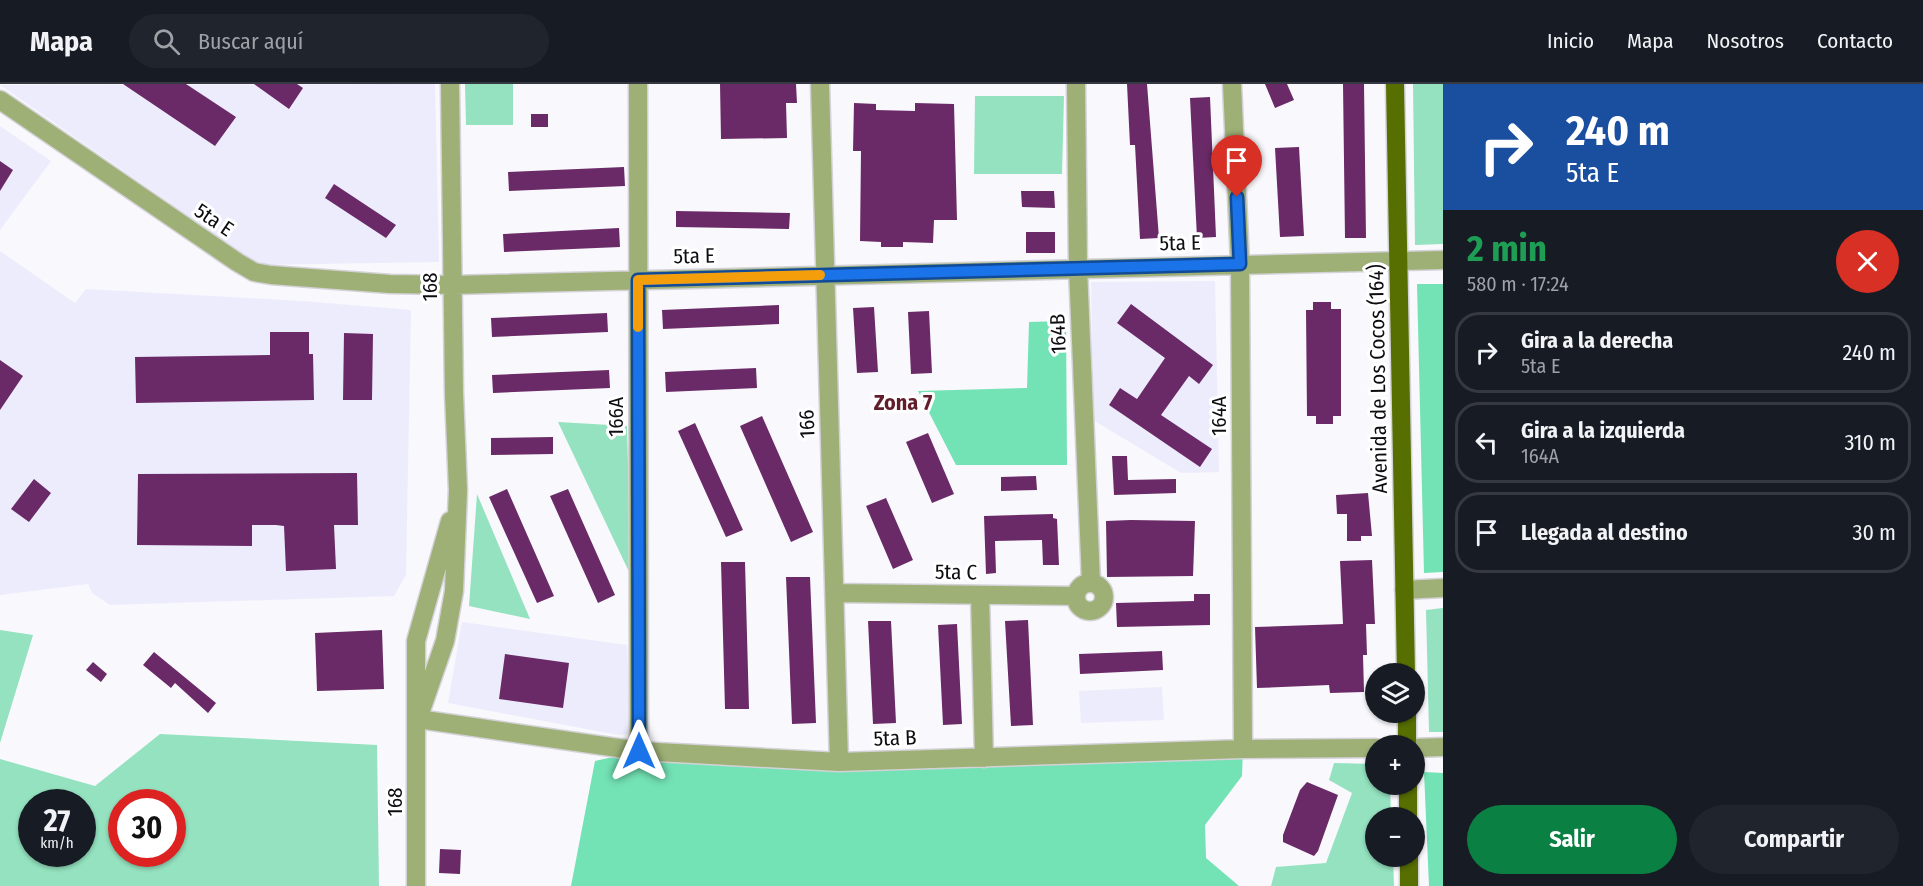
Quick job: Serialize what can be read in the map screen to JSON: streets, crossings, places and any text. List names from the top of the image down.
{
  "streets": {
    "main road": ["Avenida de Los Cocos (164)"],
    "street": [
      "5ta E",
      "168",
      "164B",
      "164A",
      "166A",
      "166",
      "5ta C",
      "5ta B"
    ]
  },
  "crossings": [
    ["5ta E", "168"],
    ["5ta E", "164B"],
    ["5ta E", "Avenida de Los Cocos (164)"],
    ["5ta E", "164A"],
    ["5ta E", "166A"],
    ["5ta E", "166"],
    ["168", "5ta B"],
    ["164B", "5ta C"],
    ["164A", "5ta B"],
    ["166A", "5ta B"],
    ["166", "5ta C"],
    ["166", "5ta B"]
  ],
  "districts": ["Zona 7"],
  "page": {
    "header": "Mapa",
    "search": "Buscar aquí",
    "nav": [
      "Inicio",
      "Mapa",
      "Nosotros",
      "Contacto"
    ],
    "turn": ["240 m", "5ta E"],
    "heading": ["2 min", "580 m · 17:24"],
    "list": [
      {
        "name": "Gira a la derecha",
        "note": "5ta E",
        "value": "240 m"
      },
      {
        "name": "Gira a la izquierda",
        "note": "164A",
        "value": "310 m"
      },
      {
        "name": "Llegada al destino",
        "value": "30 m"
      }
    ],
    "map_buttons": ["+", "−"],
    "speed": "27 km/h",
    "limit": "30",
    "buttons": ["Salir", "Compartir"]
  }
}
